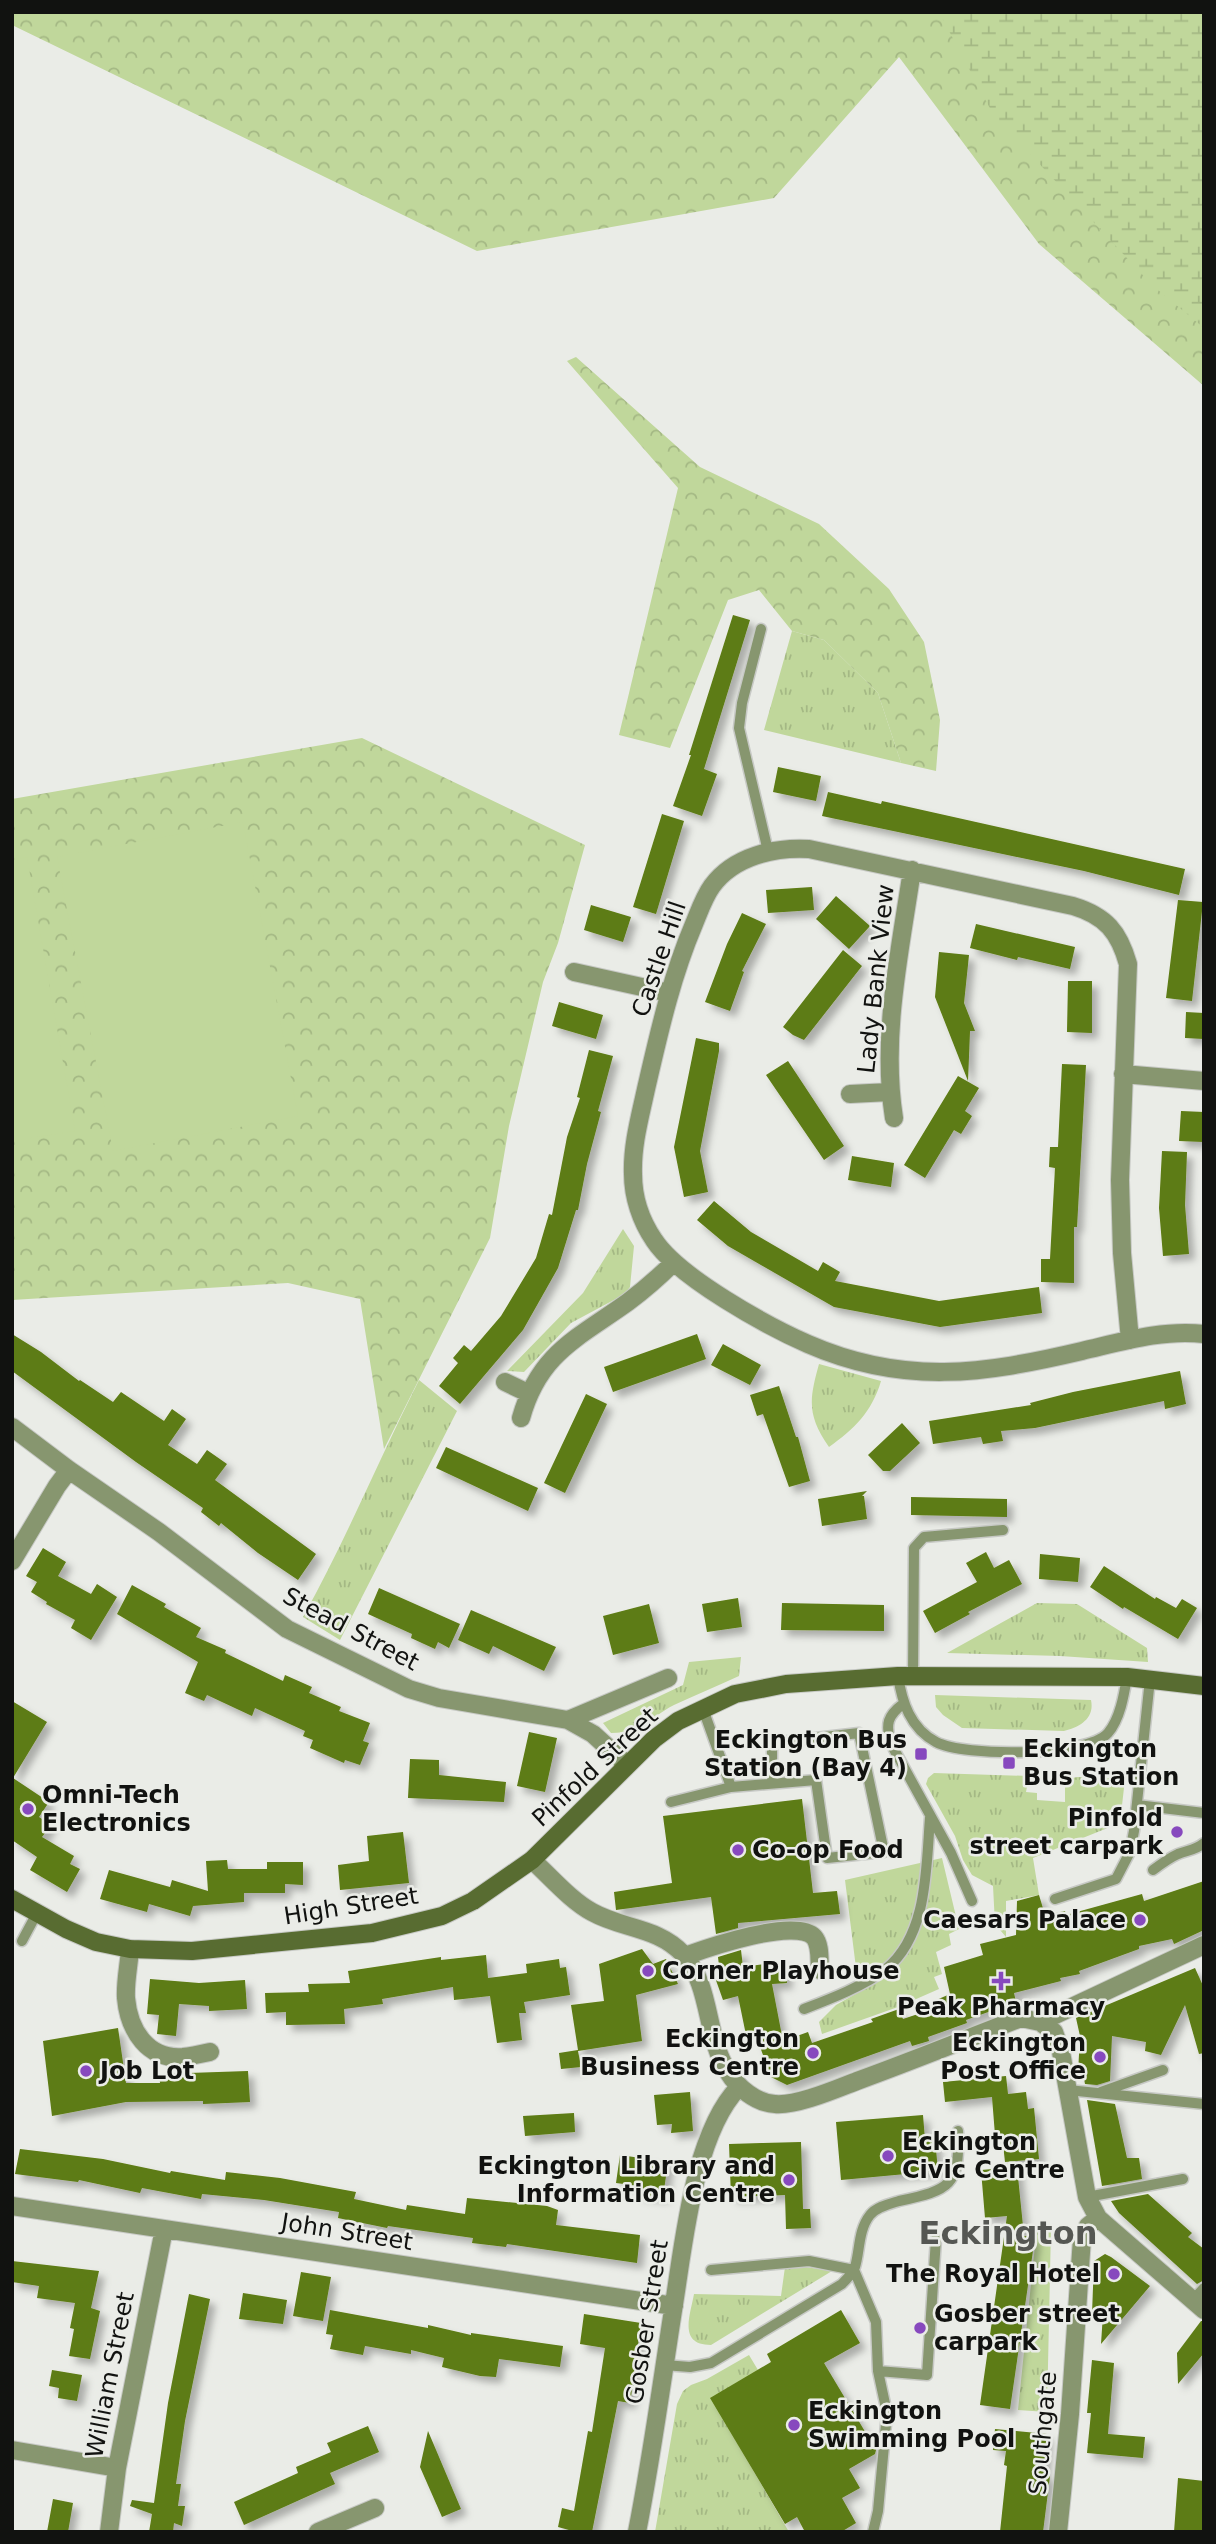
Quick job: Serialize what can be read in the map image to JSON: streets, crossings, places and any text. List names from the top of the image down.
{
  "streets": {
    "main road": ["Pinfold Street", "High Street"],
    "street": [
      "Castle Hill",
      "Lady Bank View",
      "Stead Street",
      "John Street",
      "Gosber Street",
      "William Street",
      "Southgate"
    ]
  },
  "crossings": [
    ["Castle Hill", "Lady Bank View"],
    ["Stead Street", "Pinfold Street"],
    ["Pinfold Street", "High Street"],
    ["John Street", "Gosber Street"],
    ["John Street", "William Street"]
  ],
  "districts": ["Eckington"],
  "places": {
    "transit": ["Eckington Bus Station (Bay 4)", "Eckington Bus Station"],
    "other": [
      "Omni-Tech Electronics",
      "Pinfold street carpark",
      "Co-op Food",
      "Caesars Palace",
      "Corner Playhouse",
      "Eckington Business Centre",
      "Eckington Post Office",
      "Job Lot",
      "Eckington Civic Centre",
      "Eckington Library and Information Centre",
      "The Royal Hotel",
      "Gosber street carpark",
      "Eckington Swimming Pool"
    ],
    "health": ["Peak Pharmacy"]
  }
}
